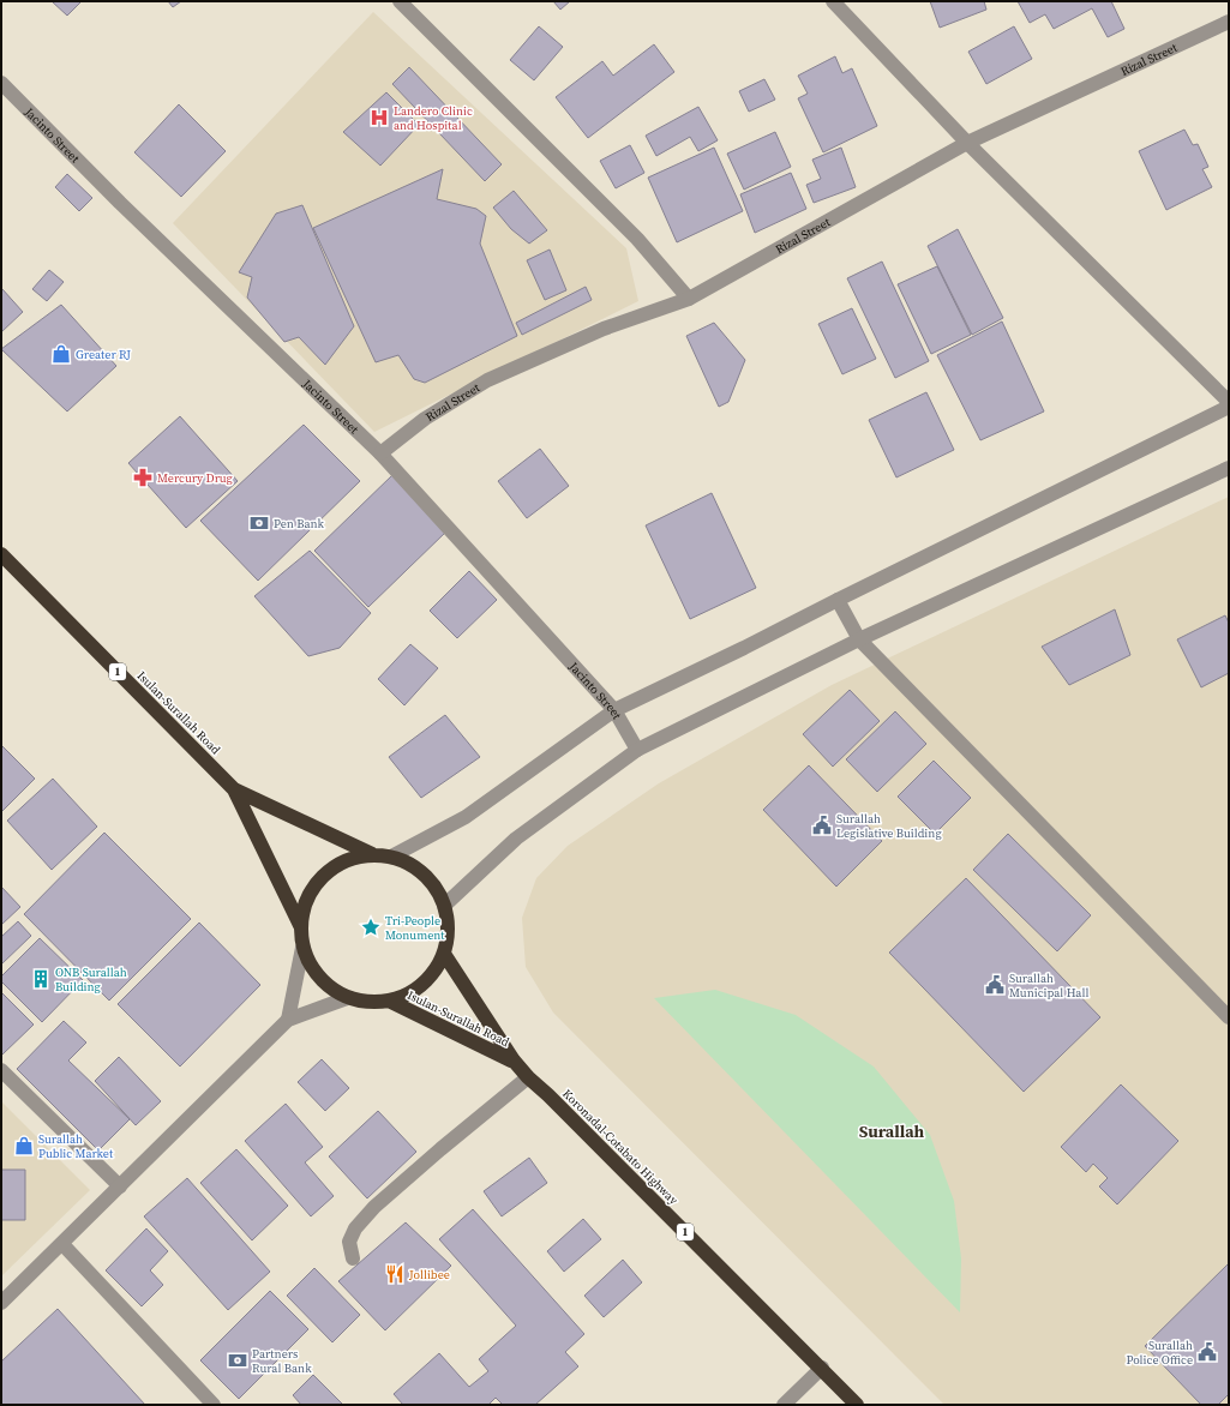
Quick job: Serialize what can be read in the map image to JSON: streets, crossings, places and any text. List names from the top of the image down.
{
  "streets": {
    "highway": ["1", "Isulan-Surallah Road", "Koronadal-Cotabato Highway"],
    "street": ["Rizal Street", "Jacinto Street"]
  },
  "crossings": [
    ["Rizal Street", "Jacinto Street"],
    ["1", "Isulan-Surallah Road"],
    ["1", "Koronadal-Cotabato Highway"],
    ["Isulan-Surallah Road", "Koronadal-Cotabato Highway"]
  ],
  "districts": ["Surallah"],
  "places": {
    "hospital": ["Landero Clinic and Hospital"],
    "shop": ["Greater RJ", "Surallah Public Market"],
    "pharmacy": ["Mercury Drug"],
    "bank": ["Pen Bank", "Partners Rural Bank"],
    "public building": ["Surallah Legislative Building", "Surallah Municipal Hall", "Surallah Police Office"],
    "place": ["Tri-People Monument"],
    "building": ["ONB Surallah Building"],
    "restaurant": ["Jollibee"]
  }
}
